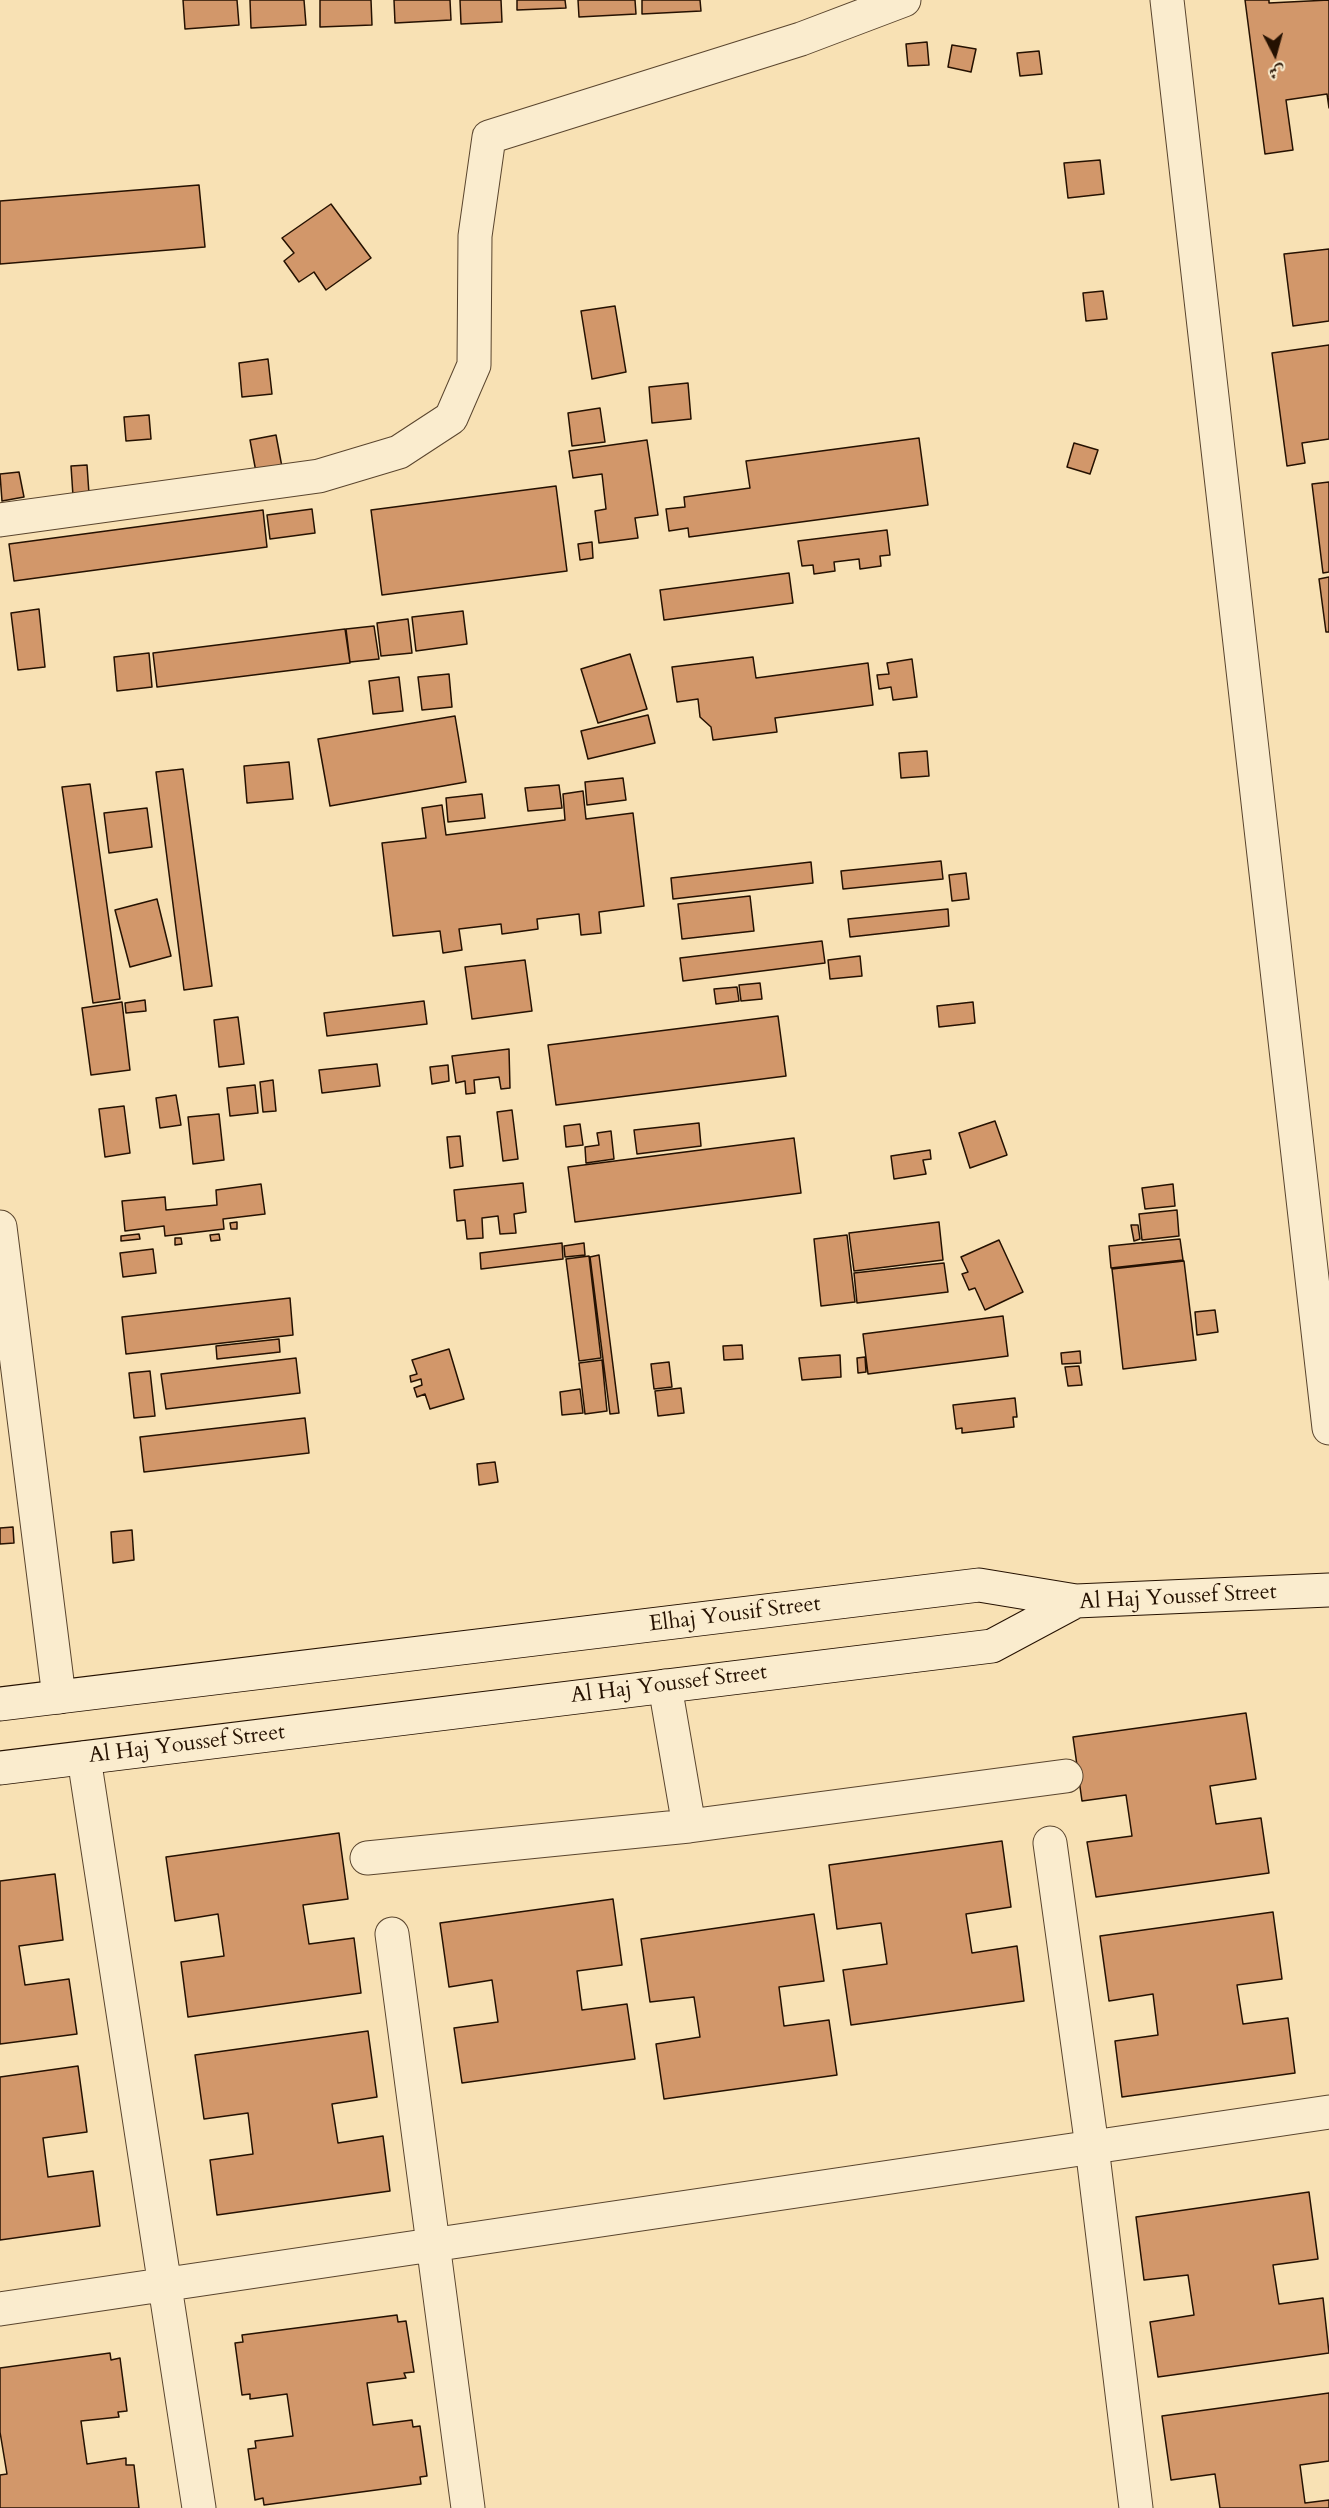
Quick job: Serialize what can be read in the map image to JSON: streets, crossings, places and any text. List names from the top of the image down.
{
  "streets": {
    "street": ["Al Haj Youssef Street"]
  },
  "north": "bottom"
}
